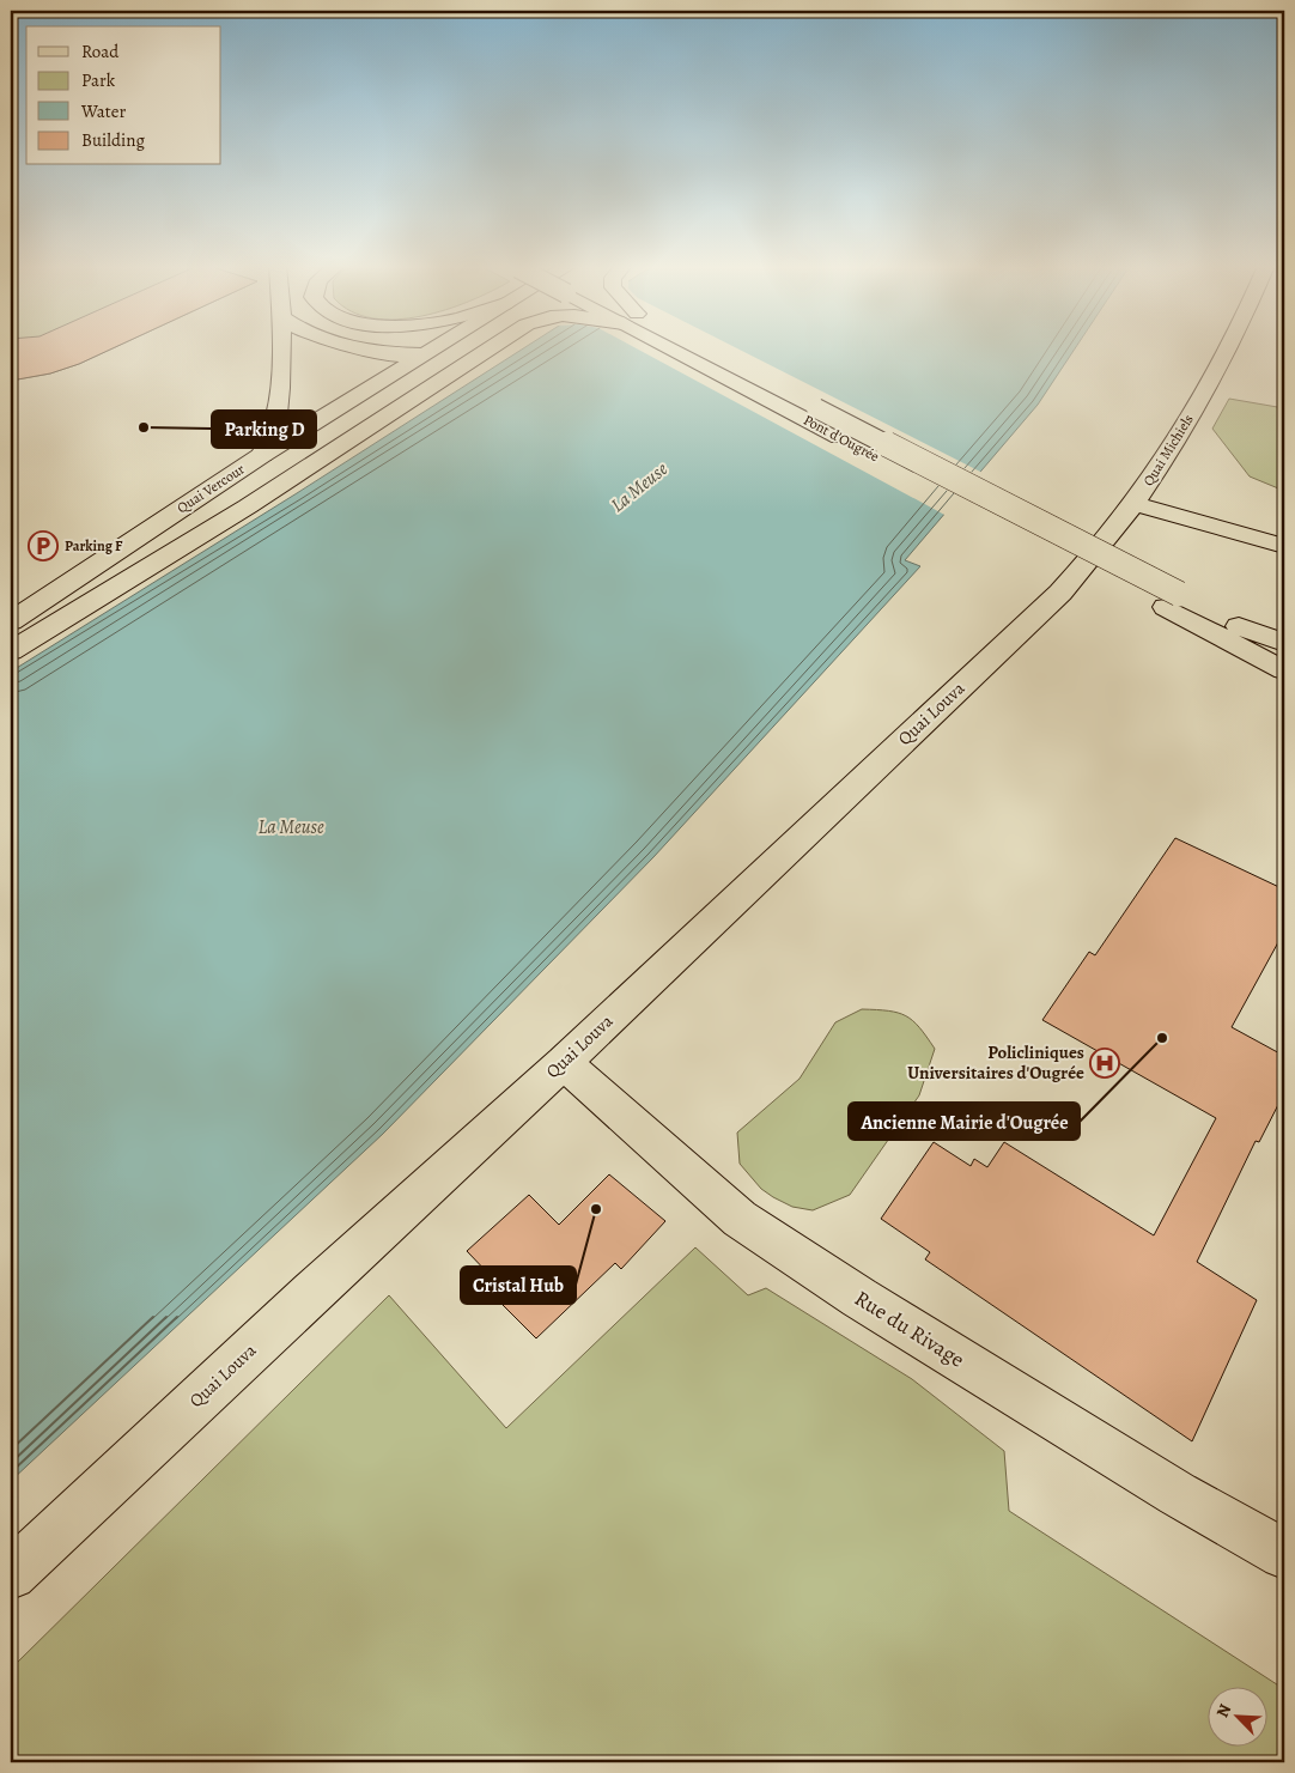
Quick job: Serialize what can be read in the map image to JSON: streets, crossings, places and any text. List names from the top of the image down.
{
  "streets": {
    "main road": [
      "Pont d'Ougrée",
      "Quai Michiels",
      "Quai Vercour",
      "Quai Louva",
      "Rue du Rivage"
    ]
  },
  "crossings": [
    ["Quai Michiels", "Quai Louva"],
    ["Quai Louva", "Rue du Rivage"]
  ],
  "water": ["La Meuse"],
  "places": {
    "other": ["Parking D", "Ancienne Mairie d'Ougrée", "Cristal Hub"],
    "parking": ["Parking F"],
    "hospital": ["Policliniques Universitaires d'Ougrée"]
  },
  "legend": [
    "Road",
    "Park",
    "Water",
    "Building"
  ],
  "north": "top left"
}
